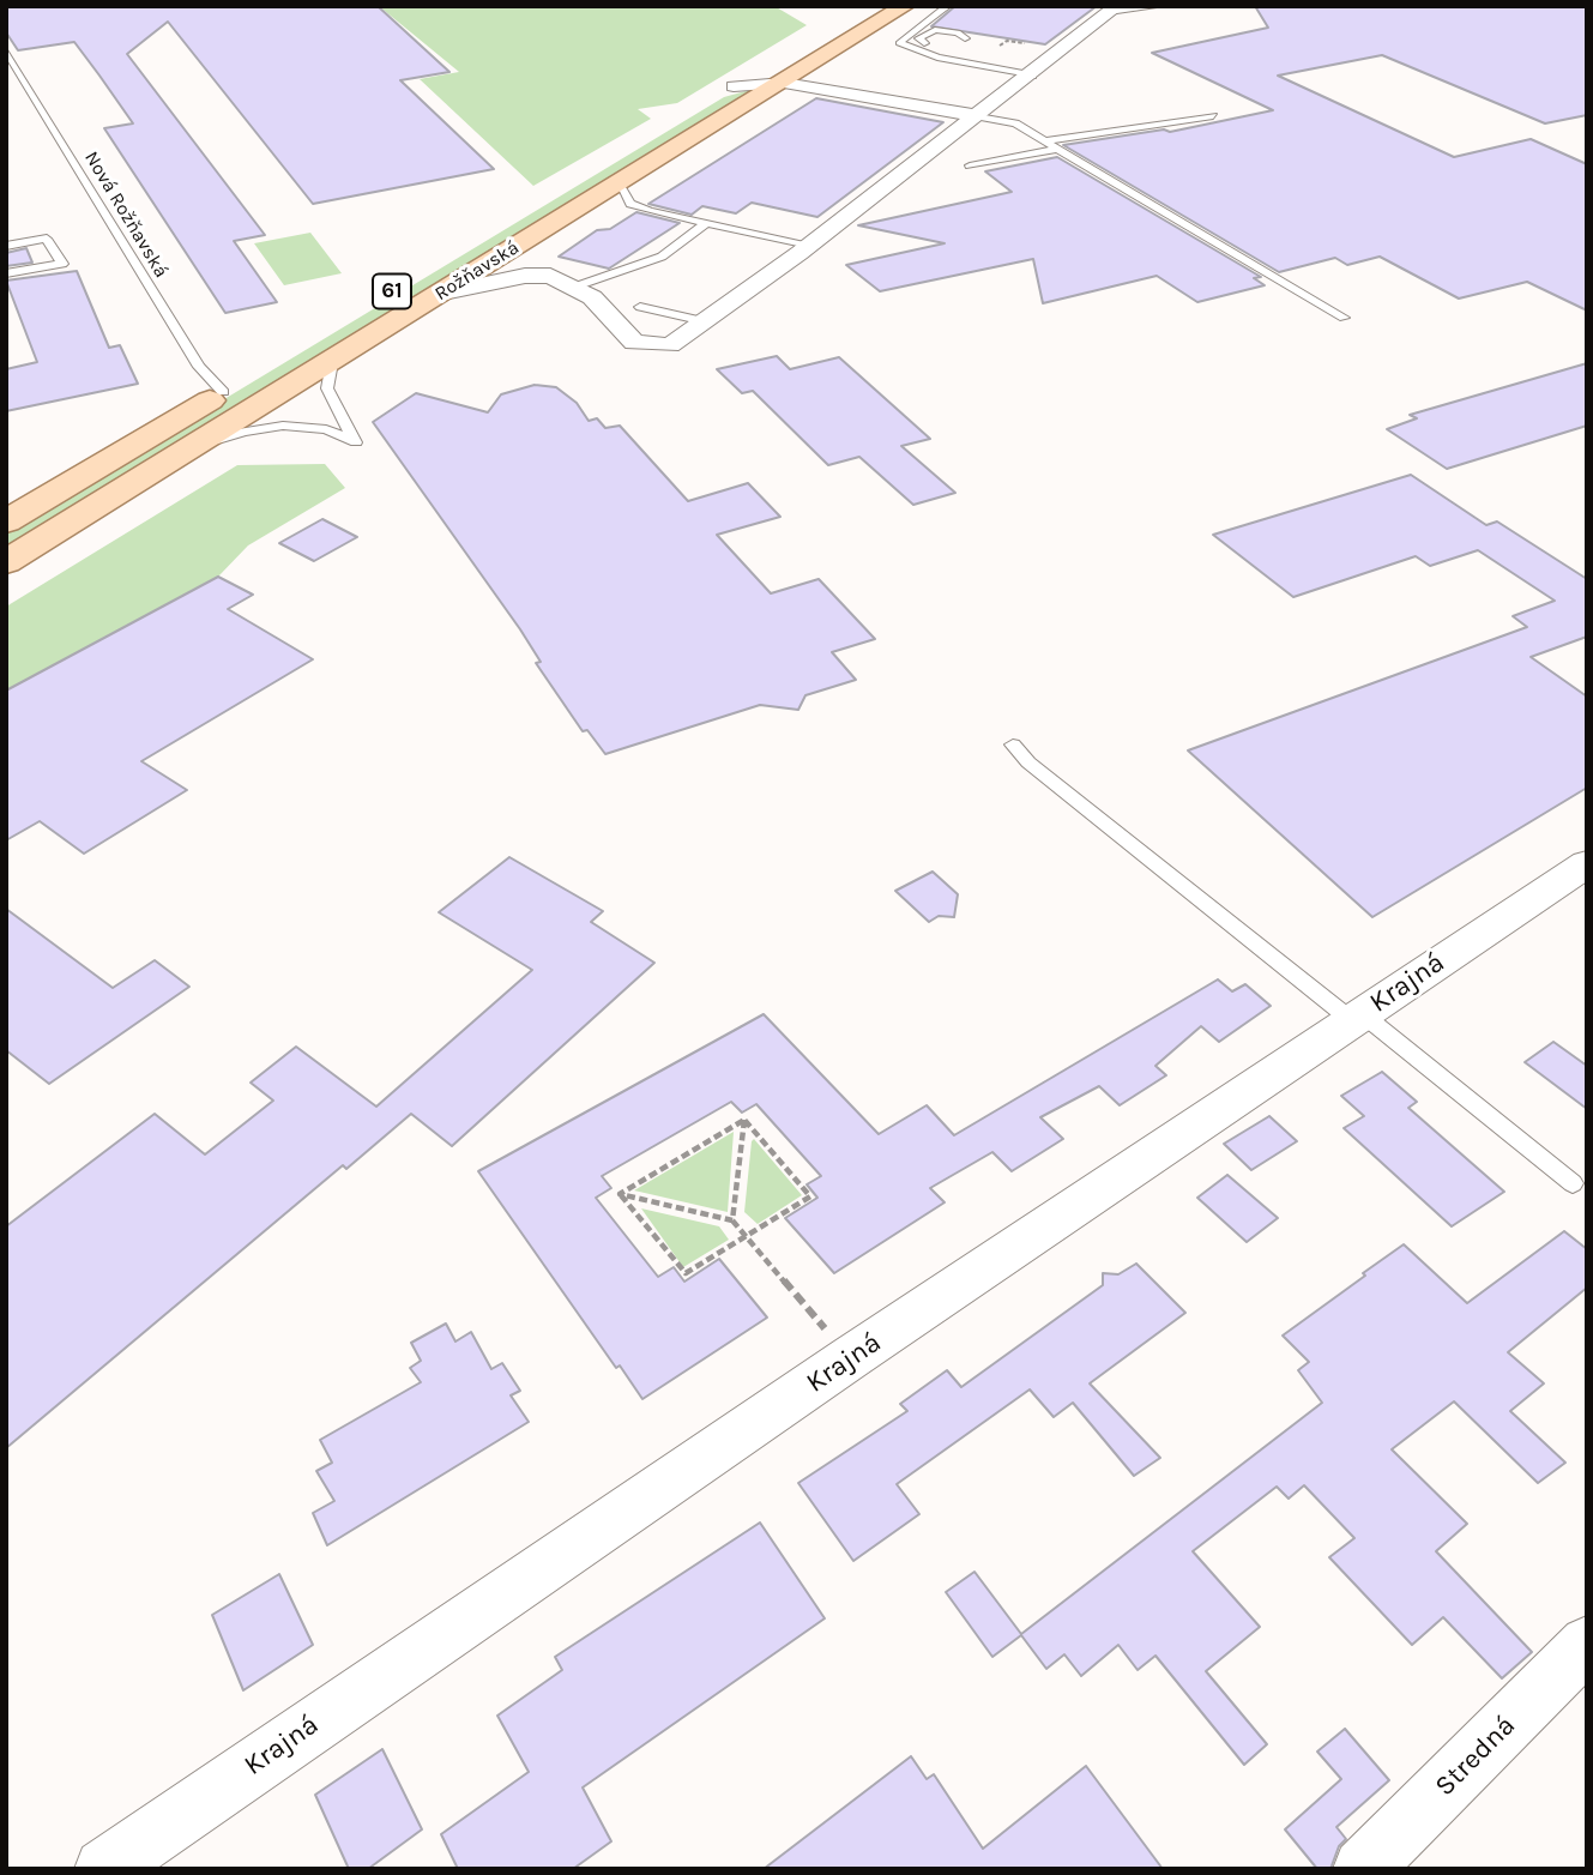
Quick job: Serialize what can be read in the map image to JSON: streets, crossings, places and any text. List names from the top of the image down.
{
  "streets": {
    "main road": ["Rožňavská", "61"],
    "street": ["Krajná", "Stredná"],
    "lane": ["Nová Rožňavská"]
  }
}
